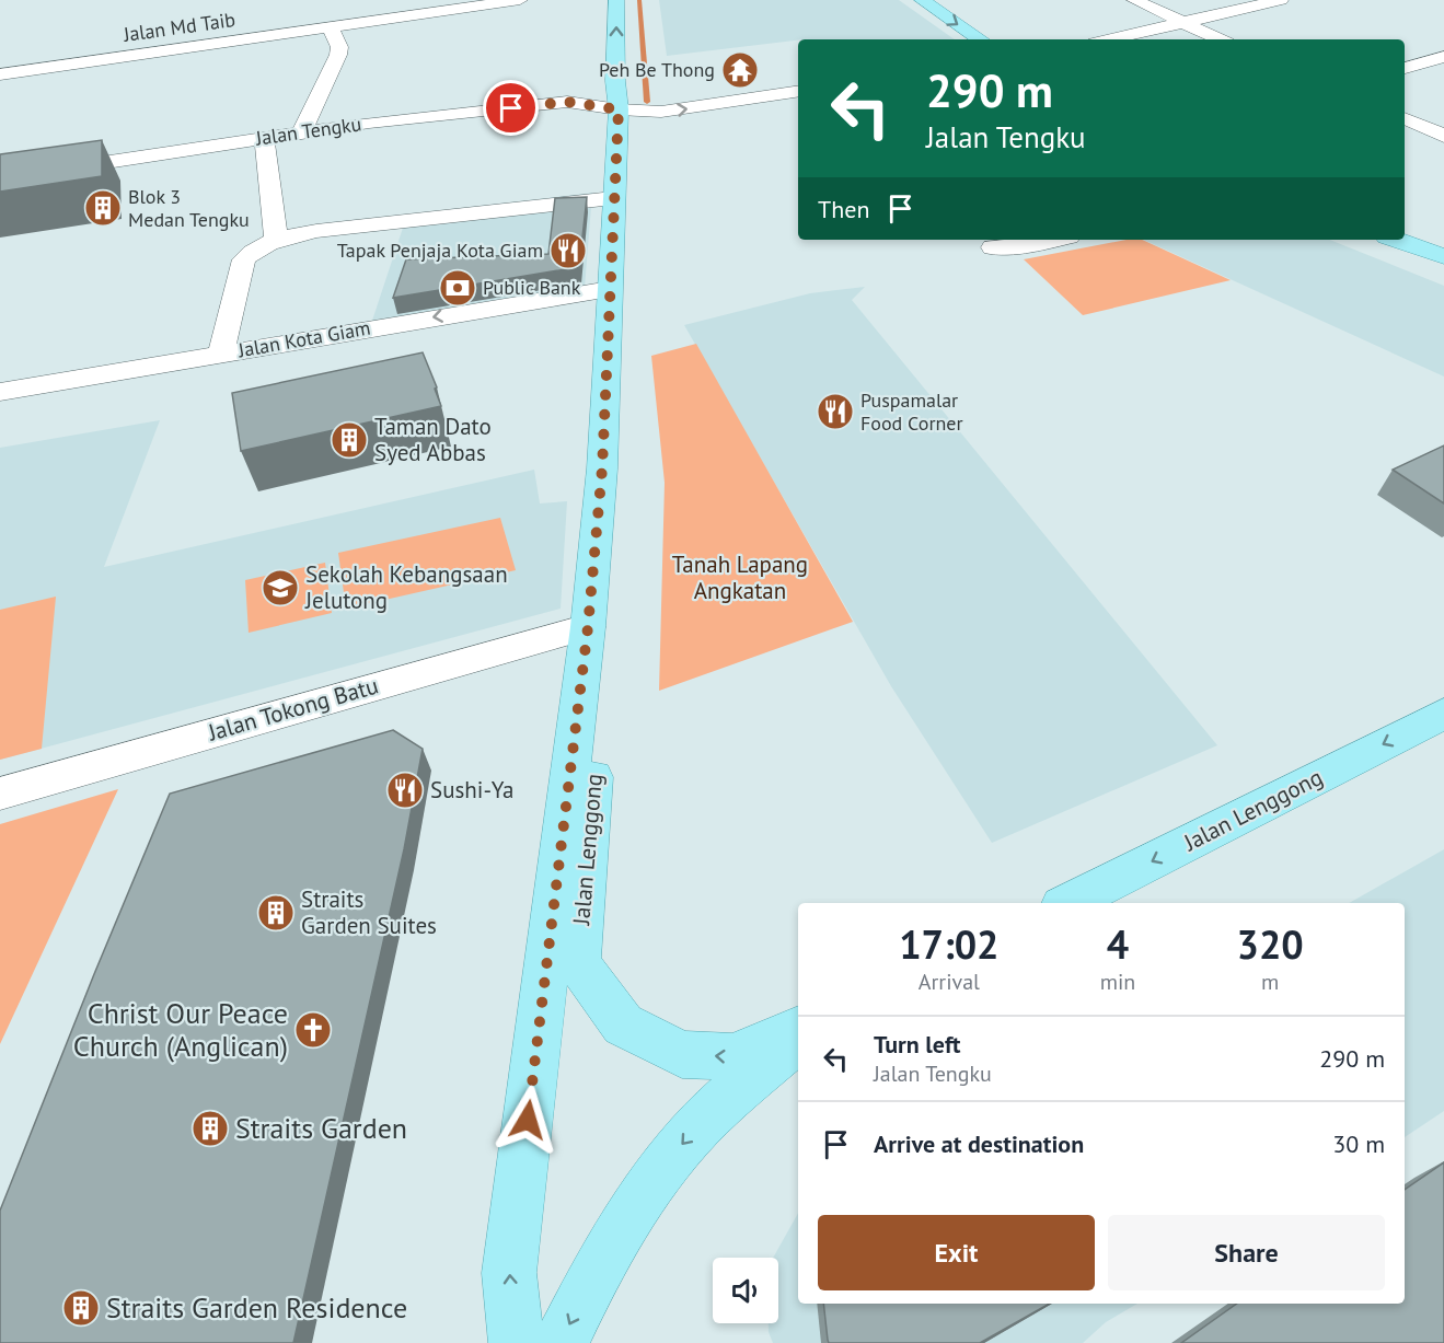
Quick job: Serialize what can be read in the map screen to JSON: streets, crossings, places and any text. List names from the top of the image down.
{
  "streets": {
    "main road": ["Jalan Lenggong"],
    "street": [
      "Jalan Md Taib",
      "Jalan Tengku",
      "Jalan Kota Giam",
      "Jalan Tokong Batu"
    ]
  },
  "parks": ["Tanah Lapang Angkatan"],
  "places": {
    "temple": ["Peh Be Thong"],
    "building": [
      "Blok 3 Medan Tengku",
      "Taman Dato Syed Abbas",
      "Straits Garden Suites",
      "Straits Garden",
      "Straits Garden Residence"
    ],
    "restaurant": ["Tapak Penjaja Kota Giam", "Puspamalar Food Corner", "Sushi-Ya"],
    "bank": ["Public Bank"],
    "school or university": ["Sekolah Kebangsaan Jelutong"],
    "church": ["Christ Our Peace Church (Anglican)"]
  },
  "page": {
    "turn": ["290 m", "Jalan Tengku"],
    "then": "Then",
    "eta": [
      "17:02",
      "Arrival",
      "4",
      "min",
      "320",
      "m"
    ],
    "list": [
      {
        "name": "Turn left",
        "note": "Jalan Tengku",
        "value": "290 m"
      },
      {
        "name": "Arrive at destination",
        "value": "30 m"
      }
    ],
    "buttons": ["Exit", "Share"]
  }
}
